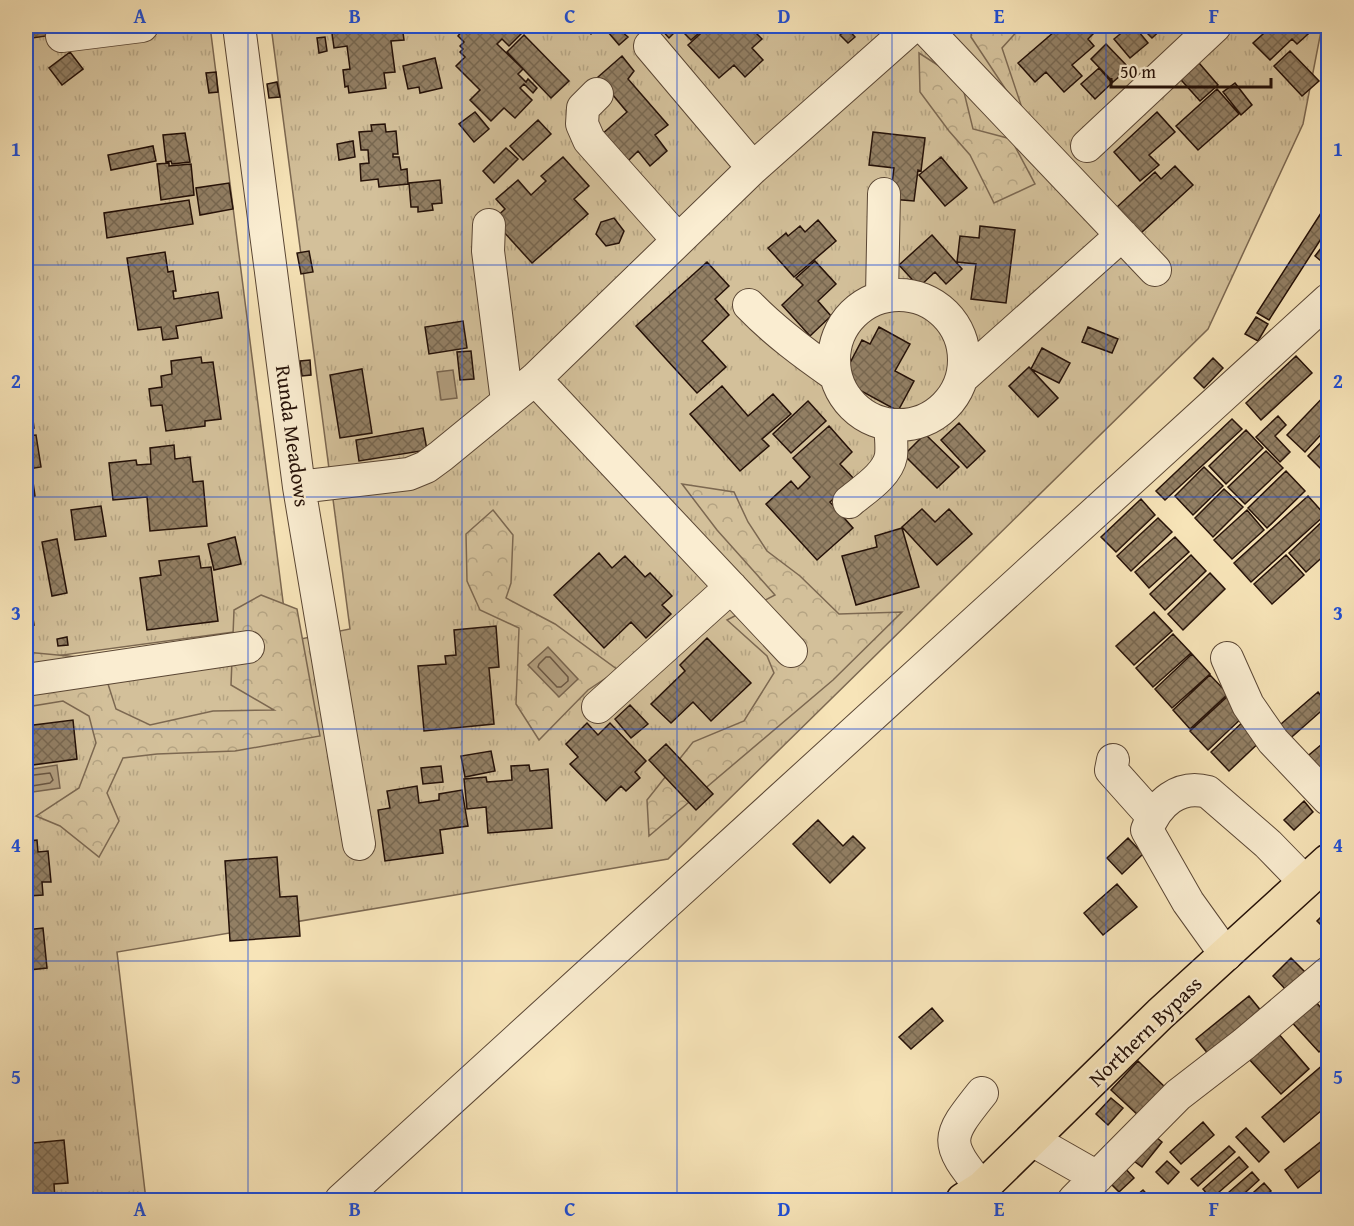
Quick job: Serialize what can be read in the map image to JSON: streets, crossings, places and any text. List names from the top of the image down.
{
  "streets": {
    "main road": ["Northern Bypass"],
    "street": ["Runda Meadows"]
  },
  "scale_bar": "50 m",
  "grid": {
    "columns": [
      "A",
      "B",
      "C",
      "D",
      "E",
      "F"
    ],
    "rows": [
      "1",
      "2",
      "3",
      "4",
      "5"
    ]
  }
}
